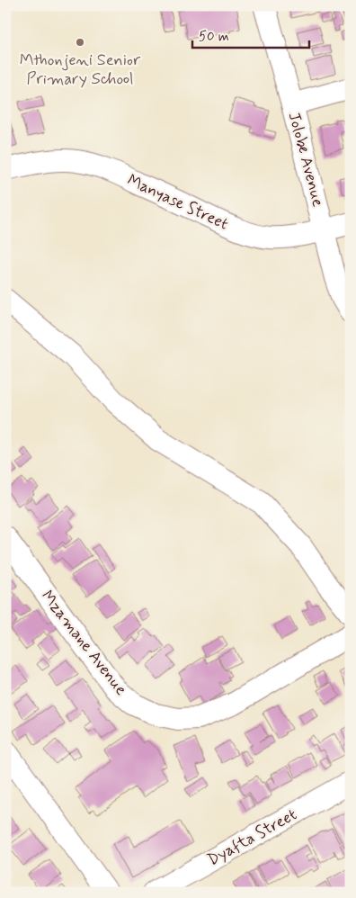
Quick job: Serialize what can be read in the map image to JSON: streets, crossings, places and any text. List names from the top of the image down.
{
  "streets": {
    "street": [
      "Jolobe Avenue",
      "Manyase Street",
      "Mzamane Avenue",
      "Dyafta Street"
    ]
  },
  "crossings": [
    ["Jolobe Avenue", "Manyase Street"]
  ],
  "places": ["Mthonjeni Senior Primary School"],
  "scale_bar": "50 m"
}
